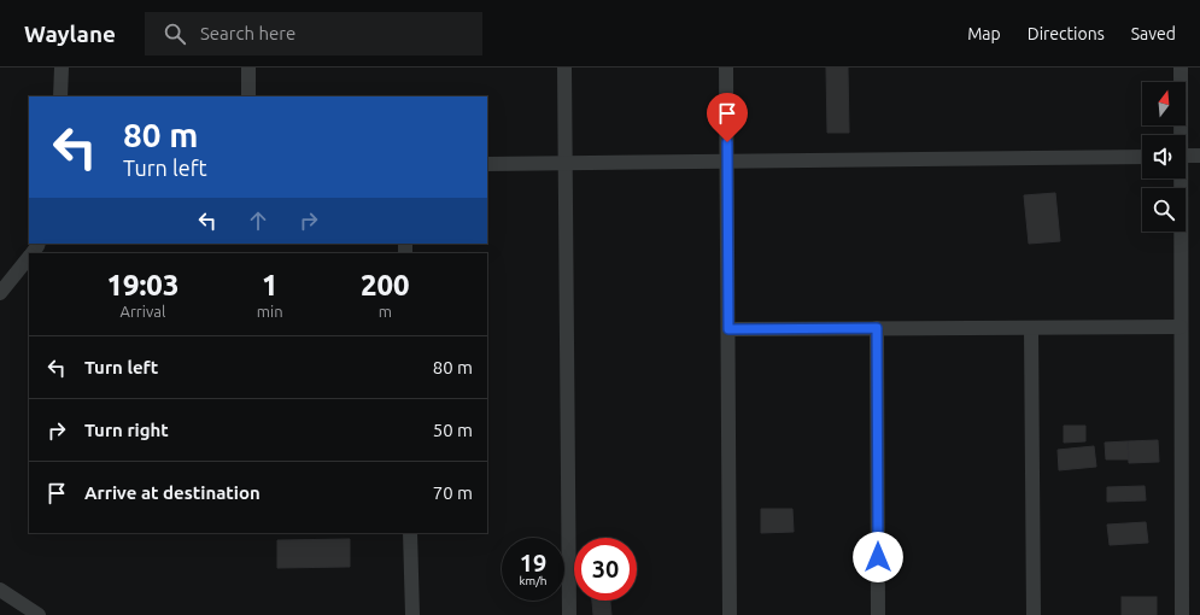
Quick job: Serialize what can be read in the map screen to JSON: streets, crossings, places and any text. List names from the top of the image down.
{
  "north": "top",
  "page": {
    "header": "Waylane",
    "search": "Search here",
    "nav": ["Map", "Directions", "Saved"],
    "turn": ["80 m", "Turn left"],
    "eta": [
      "19:03",
      "Arrival",
      "1",
      "min",
      "200",
      "m"
    ],
    "list": [
      {
        "name": "Turn left",
        "value": "80 m"
      },
      {
        "name": "Turn right",
        "value": "50 m"
      },
      {
        "name": "Arrive at destination",
        "value": "70 m"
      }
    ],
    "speed": "19 km/h",
    "limit": "30"
  }
}
